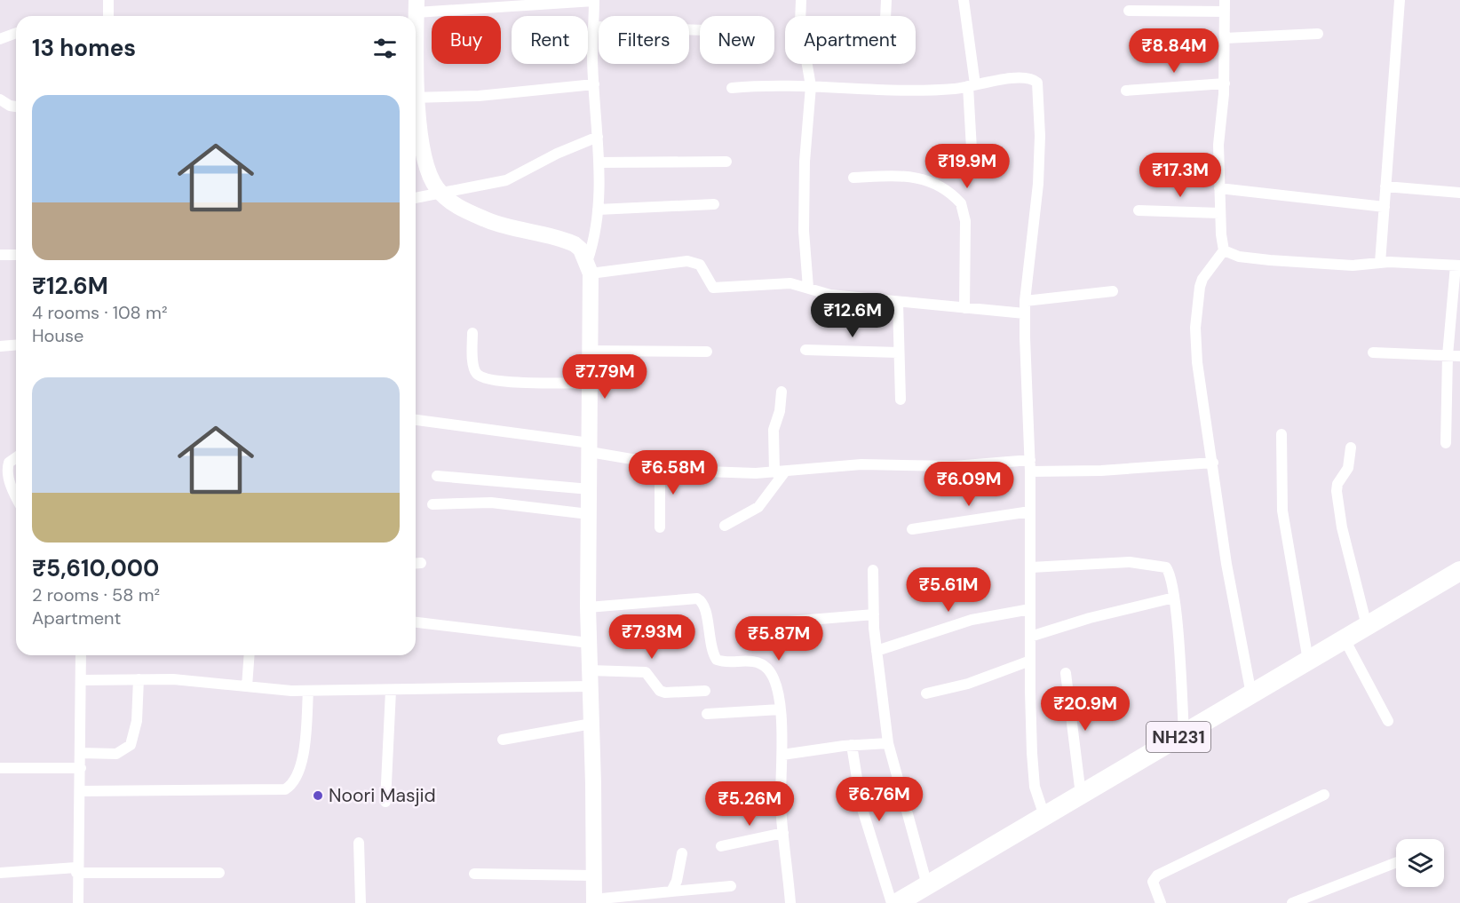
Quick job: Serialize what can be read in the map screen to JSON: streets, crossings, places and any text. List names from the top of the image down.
{
  "streets": {
    "highway": ["NH231"]
  },
  "places": ["Noori Masjid"],
  "page": {
    "chip": [
      "Buy",
      "Rent",
      "Filters",
      "New",
      "Apartment"
    ],
    "heading": "13 homes",
    "price": [
      "₹8.84M",
      "₹19.9M",
      "₹17.3M",
      "₹12.6M",
      "₹7.79M",
      "₹6.58M",
      "₹6.09M",
      "₹5.61M",
      "₹7.93M",
      "₹5.87M",
      "₹20.9M",
      "₹6.76M",
      "₹5.26M"
    ],
    "list": [
      {
        "name": "₹12.6M",
        "note": "4 rooms · 108 m² · House"
      },
      {
        "name": "₹5,610,000",
        "note": "2 rooms · 58 m² · Apartment"
      }
    ]
  }
}
